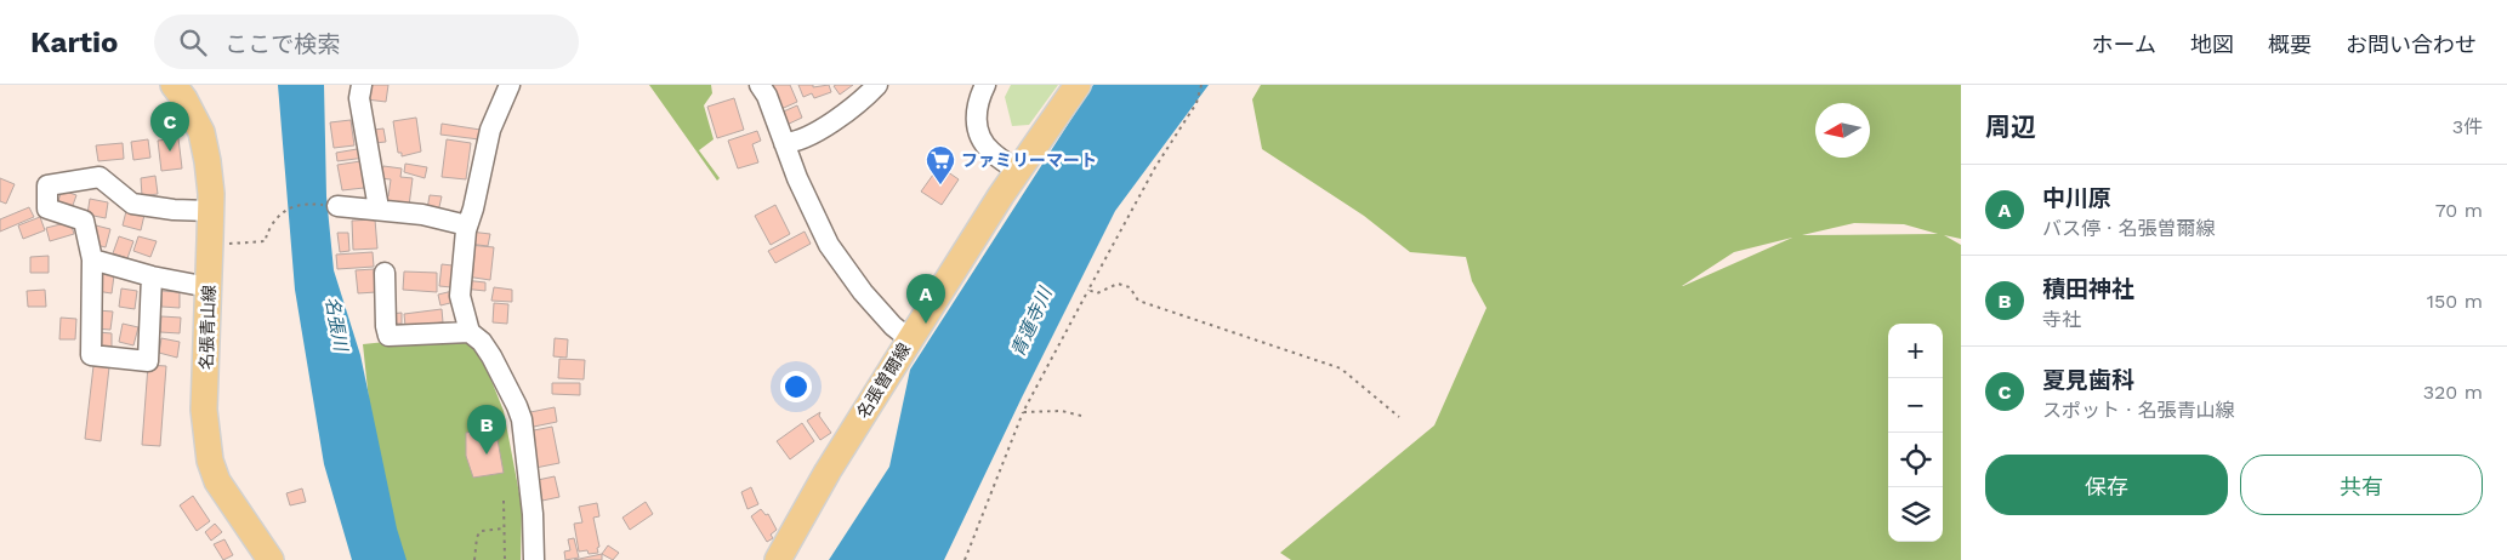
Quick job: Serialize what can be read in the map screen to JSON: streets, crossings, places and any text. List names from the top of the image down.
{
  "streets": {
    "main road": ["名張青山線", "名張曽爾線"]
  },
  "water": ["青蓮寺川", "名張川"],
  "places": {
    "supermarket": ["ファミリーマート"]
  },
  "north": "left",
  "page": {
    "header": "Kartio",
    "search": "ここで検索",
    "nav": [
      "ホーム",
      "地図",
      "概要",
      "お問い合わせ"
    ],
    "heading": ["周辺", "3件"],
    "pins": ["C", "A", "B"],
    "list": [
      {
        "mark": "A",
        "name": "中川原",
        "note": "バス停 · 名張曽爾線",
        "value": "70 m"
      },
      {
        "mark": "B",
        "name": "積田神社",
        "note": "寺社",
        "value": "150 m"
      },
      {
        "mark": "C",
        "name": "夏見歯科",
        "note": "スポット · 名張青山線",
        "value": "320 m"
      }
    ],
    "map_buttons": ["+", "−"],
    "buttons": ["保存", "共有"]
  }
}
